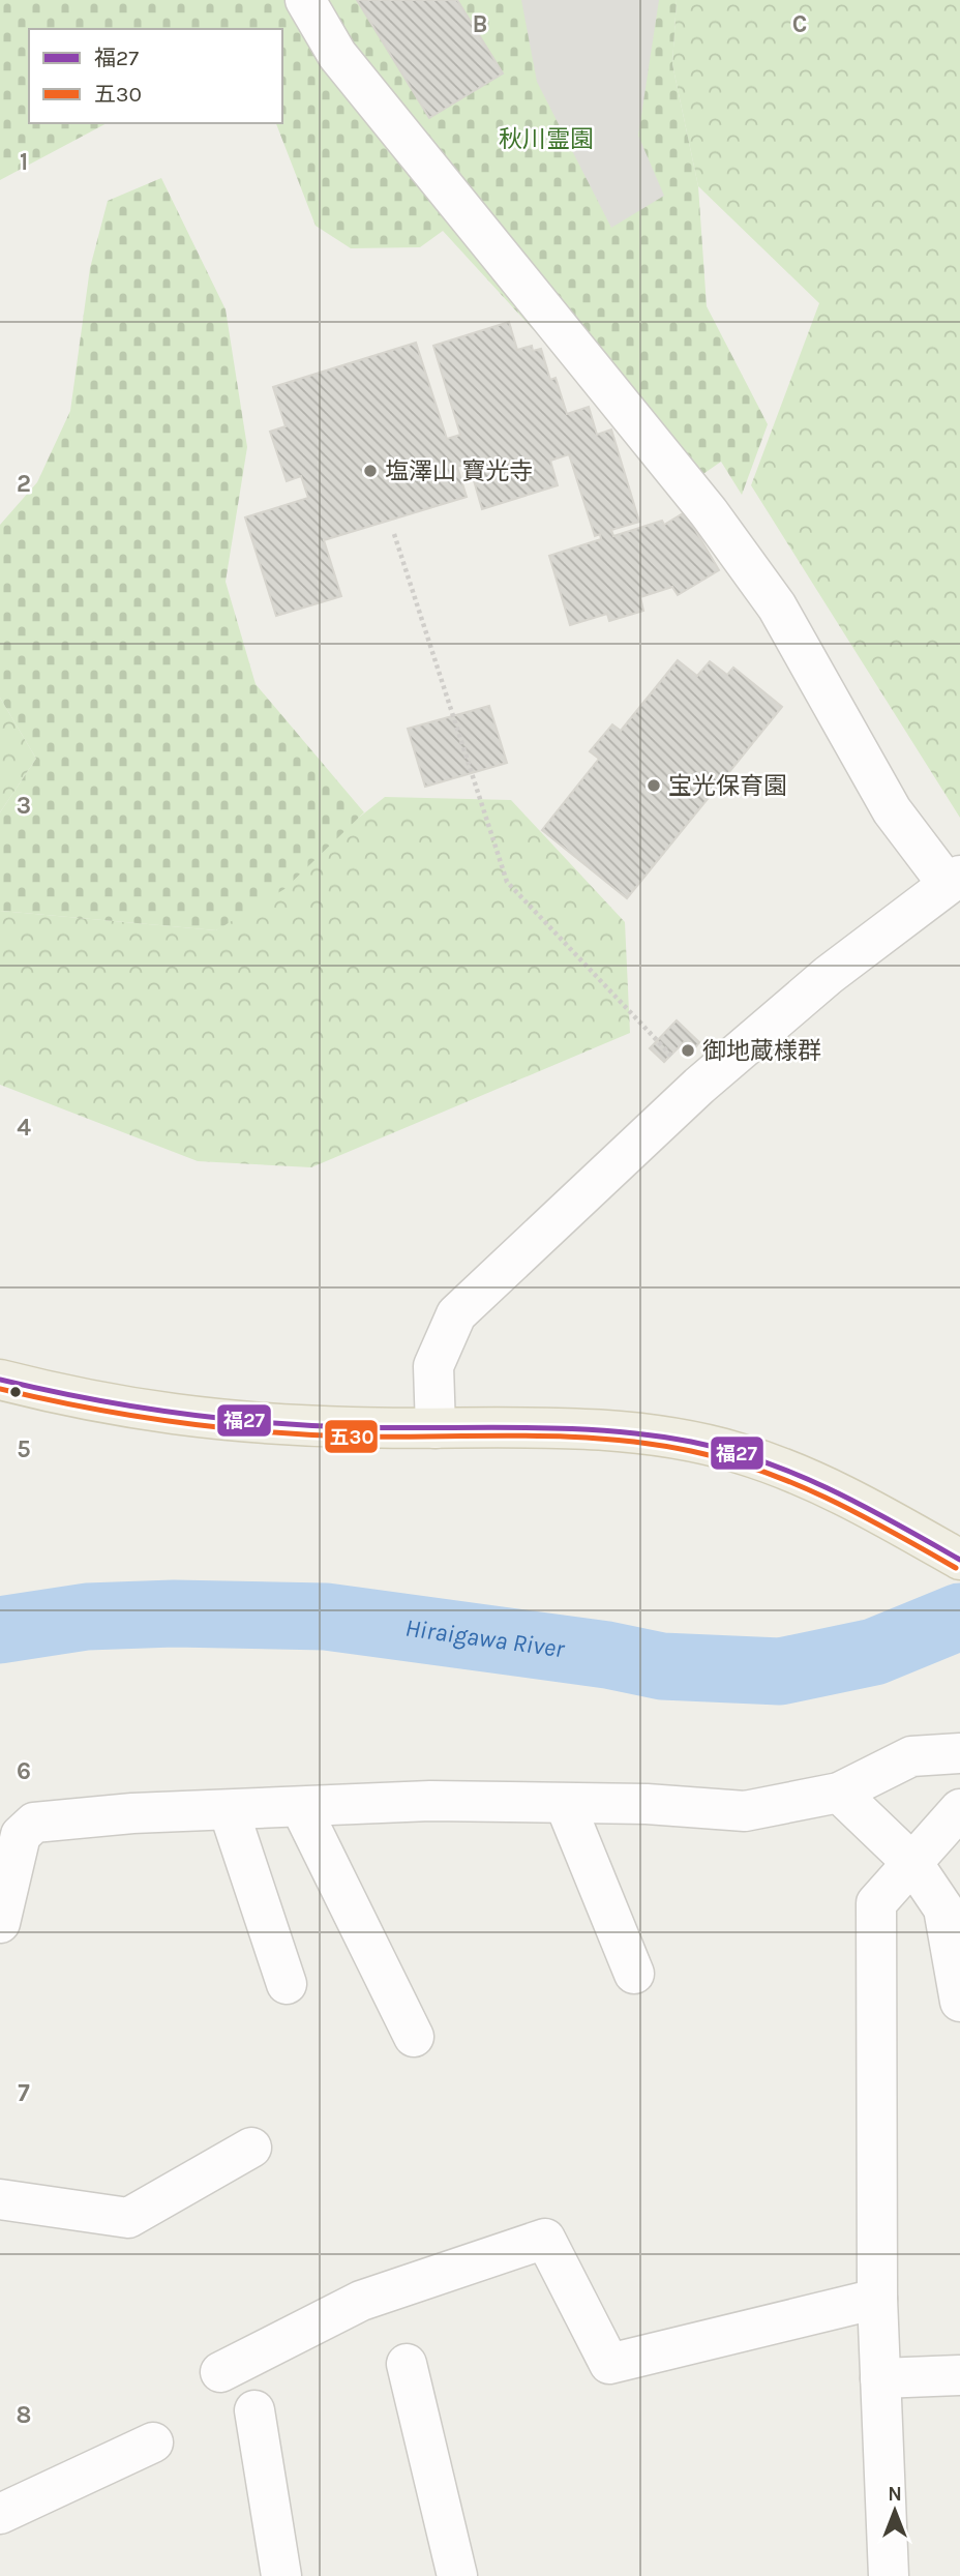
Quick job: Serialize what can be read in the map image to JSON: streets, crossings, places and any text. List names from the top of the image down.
{
  "water": ["Hiraigawa River"],
  "parks": ["秋川霊園"],
  "places": ["塩澤山 寶光寺", "宝光保育園", "御地蔵様群"],
  "lines": ["transit line 福27", "transit line 五30"],
  "legend": ["福27", "五30"],
  "north": "top",
  "grid": {
    "columns": ["B", "C"],
    "rows": [
      "1",
      "2",
      "3",
      "4",
      "5",
      "6",
      "7",
      "8"
    ]
  }
}
